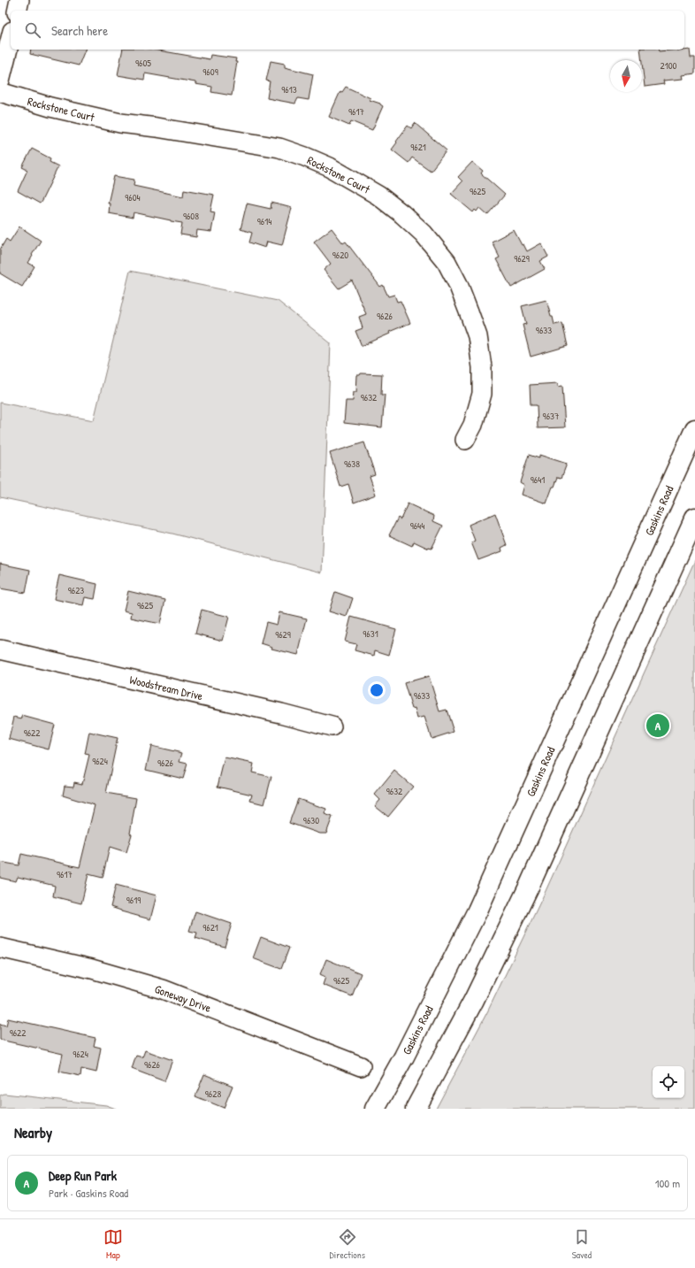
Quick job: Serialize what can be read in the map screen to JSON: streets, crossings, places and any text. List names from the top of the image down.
{
  "streets": {
    "main road": ["Gaskins Road"],
    "street": ["Rockstone Court", "Woodstream Drive", "Goneway Drive"]
  },
  "house_numbers": [
    "9605",
    "2100",
    "9609",
    "9613",
    "9617",
    "9621",
    "9625",
    "9604",
    "9608",
    "9614",
    "9620",
    "9629",
    "9626",
    "9633",
    "9632",
    "9637",
    "9638",
    "9641",
    "9644",
    "9623",
    "9625",
    "9631",
    "9629",
    "9633",
    "9622",
    "9624",
    "9626",
    "9632",
    "9630",
    "9617",
    "9619",
    "9621",
    "9625",
    "9622",
    "9624",
    "9626",
    "9628"
  ],
  "north": "bottom",
  "page": {
    "search": "Search here",
    "pins": "A",
    "heading": "Nearby",
    "list": [
      {
        "mark": "A",
        "name": "Deep Run Park",
        "note": "Park · Gaskins Road",
        "value": "100 m"
      }
    ],
    "nav": ["Map", "Directions", "Saved"]
  }
}
